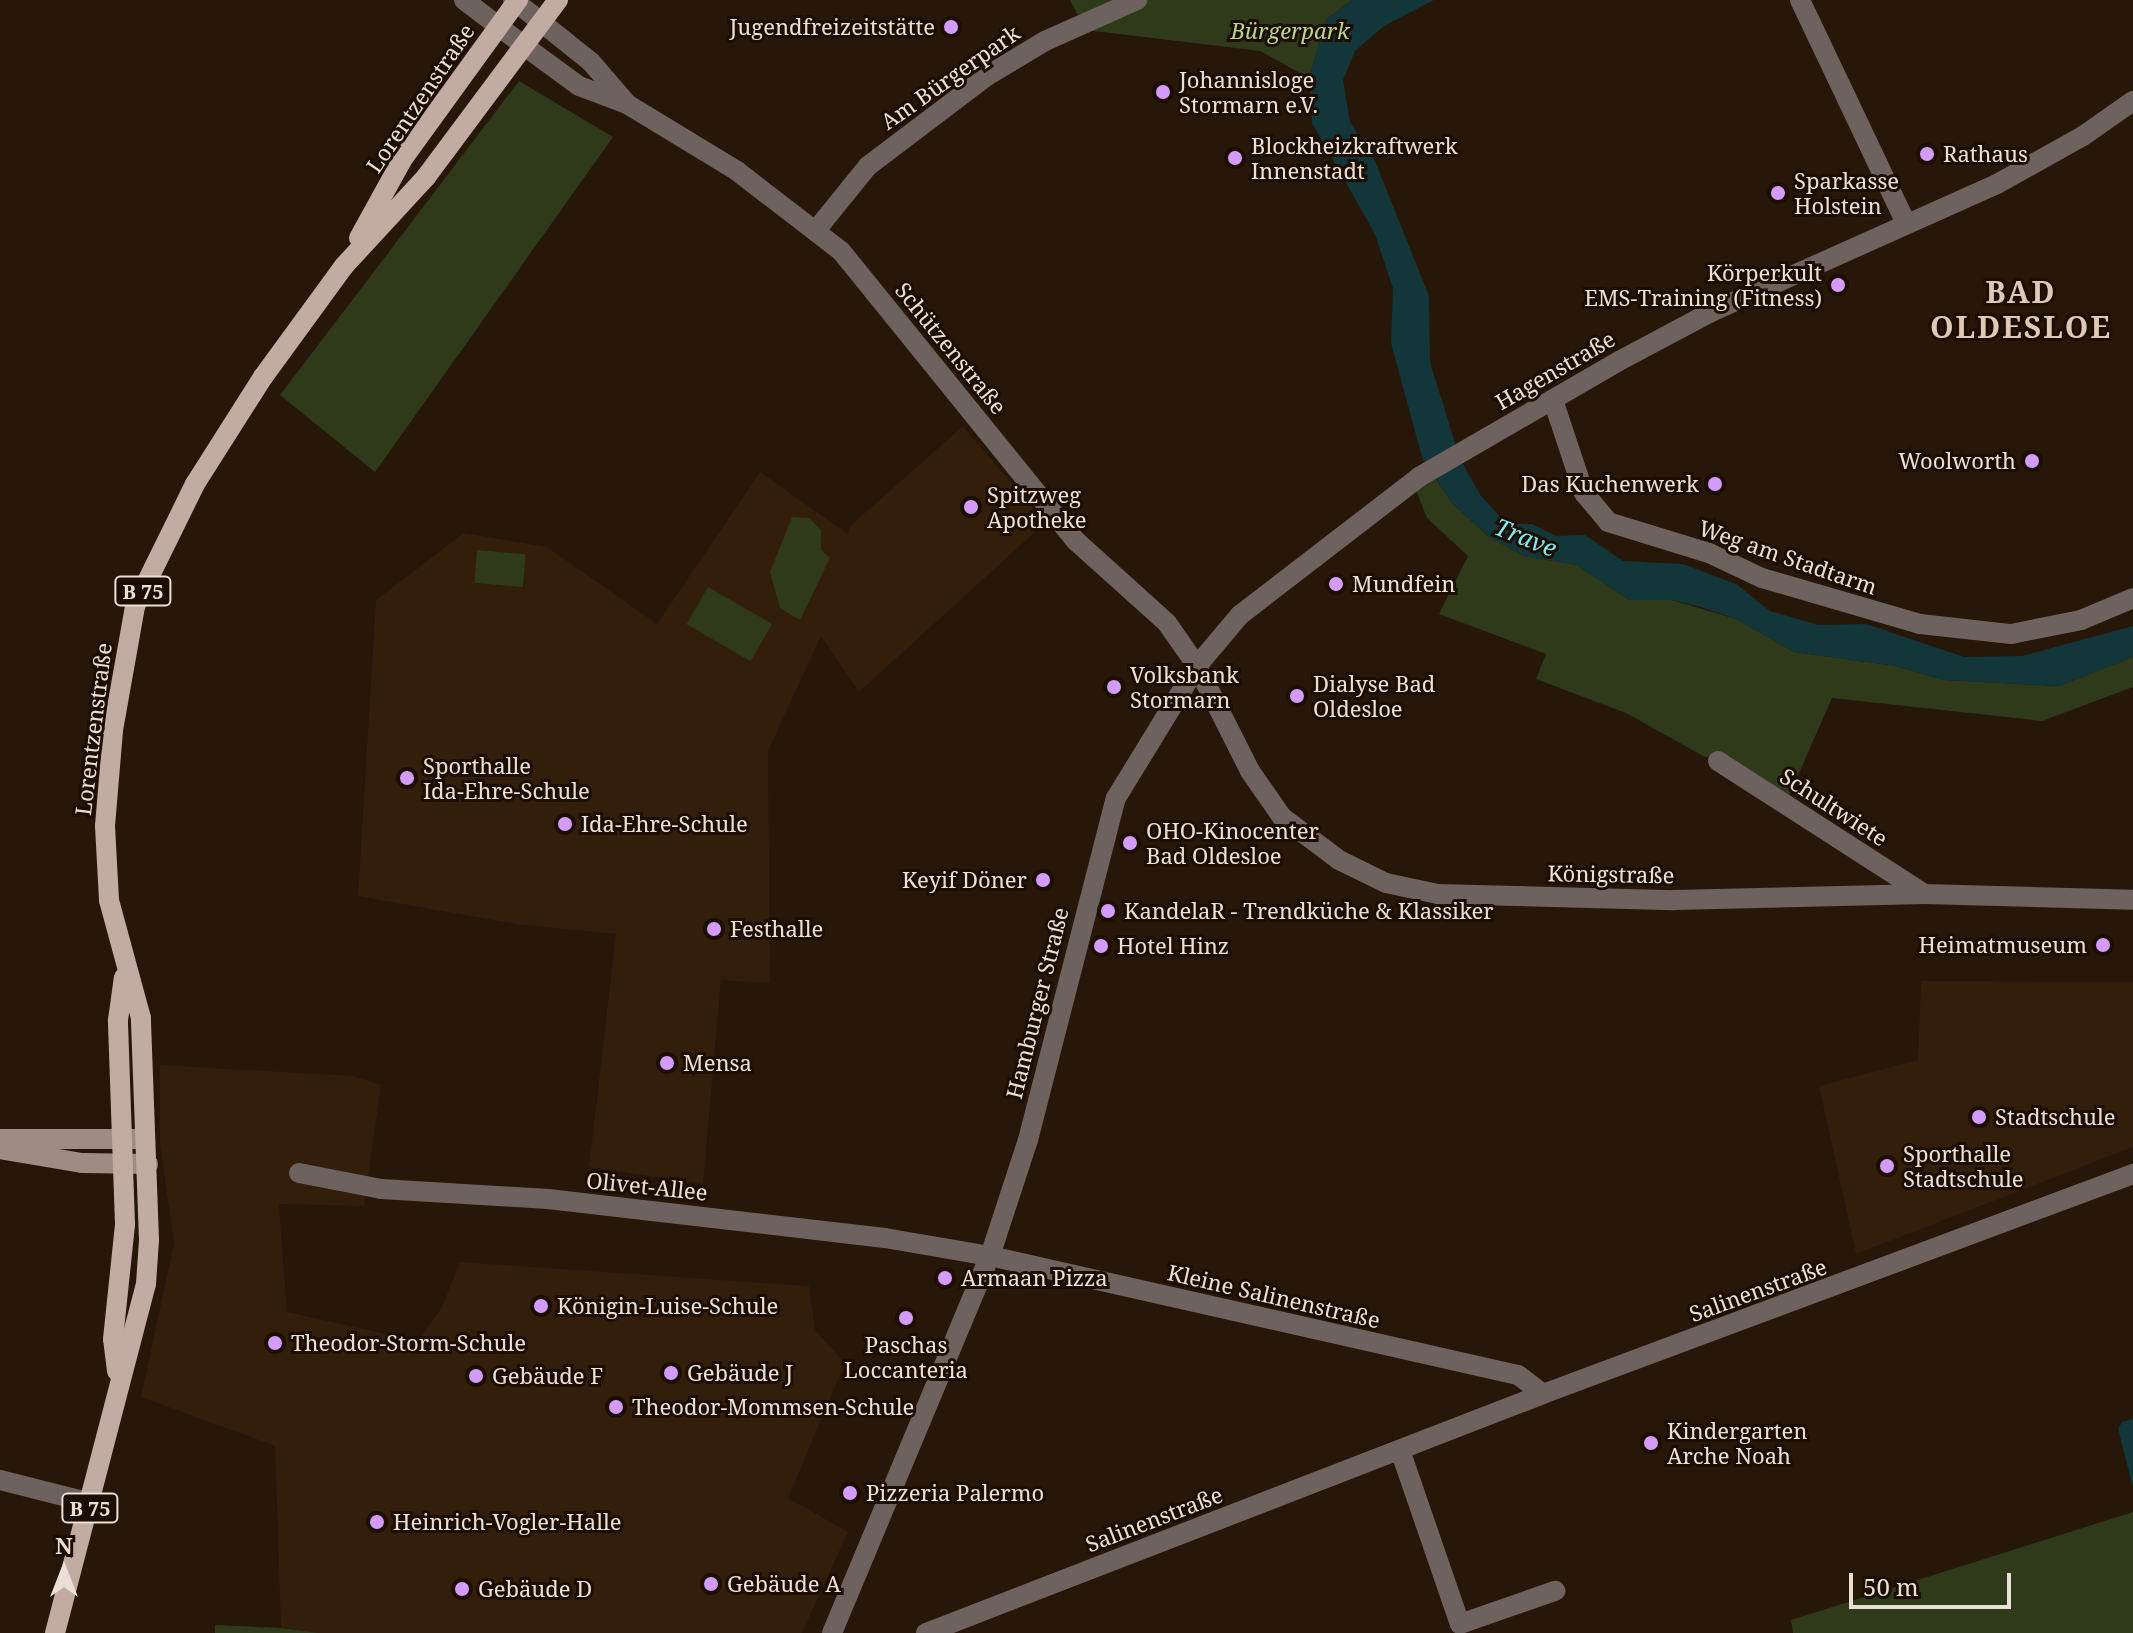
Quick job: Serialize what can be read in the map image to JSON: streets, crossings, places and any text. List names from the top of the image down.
{
  "streets": {
    "main road": ["Lorentzenstraße", "B 75"],
    "street": [
      "Am Bürgerpark",
      "Schützenstraße",
      "Hagenstraße",
      "Weg am Stadtarm",
      "Schultwiete",
      "Königstraße",
      "Hamburger Straße",
      "Olivet-Allee",
      "Salinenstraße",
      "Kleine Salinenstraße"
    ]
  },
  "crossings": [
    ["Am Bürgerpark", "Schützenstraße"],
    ["Lorentzenstraße", "Schützenstraße"],
    ["Lorentzenstraße", "B 75"],
    ["Schützenstraße", "B 75"],
    ["Schützenstraße", "Königstraße"],
    ["Schützenstraße", "Hamburger Straße"],
    ["Hagenstraße", "Weg am Stadtarm"],
    ["Hagenstraße", "Hamburger Straße"],
    ["Schultwiete", "Königstraße"],
    ["Königstraße", "Hamburger Straße"],
    ["Hamburger Straße", "Olivet-Allee"],
    ["Hamburger Straße", "Kleine Salinenstraße"],
    ["Olivet-Allee", "Kleine Salinenstraße"],
    ["Salinenstraße", "Kleine Salinenstraße"]
  ],
  "districts": ["BAD OLDESLOE"],
  "water": ["Trave"],
  "parks": ["Bürgerpark"],
  "places": [
    "Jugendfreizeitstätte",
    "Johannisloge Stormarn e.V.",
    "Rathaus",
    "Blockheizkraftwerk Innenstadt",
    "Sparkasse Holstein",
    "Körperkult EMS-Training (Fitness)",
    "Woolworth",
    "Das Kuchenwerk",
    "Spitzweg Apotheke",
    "Mundfein",
    "Volksbank Stormarn",
    "Dialyse Bad Oldesloe",
    "Sporthalle Ida-Ehre-Schule",
    "Ida-Ehre-Schule",
    "OHO-Kinocenter Bad Oldesloe",
    "Keyif Döner",
    "KandelaR - Trendküche & Klassiker",
    "Festhalle",
    "Heimatmuseum",
    "Hotel Hinz",
    "Mensa",
    "Stadtschule",
    "Sporthalle Stadtschule",
    "Armaan Pizza",
    "Königin-Luise-Schule",
    "Paschas Loccanteria",
    "Theodor-Storm-Schule",
    "Gebäude J",
    "Gebäude F",
    "Theodor-Mommsen-Schule",
    "Kindergarten Arche Noah",
    "Pizzeria Palermo",
    "Heinrich-Vogler-Halle",
    "Gebäude A",
    "Gebäude D"
  ],
  "scale_bar": "50 m",
  "north": "top"
}
